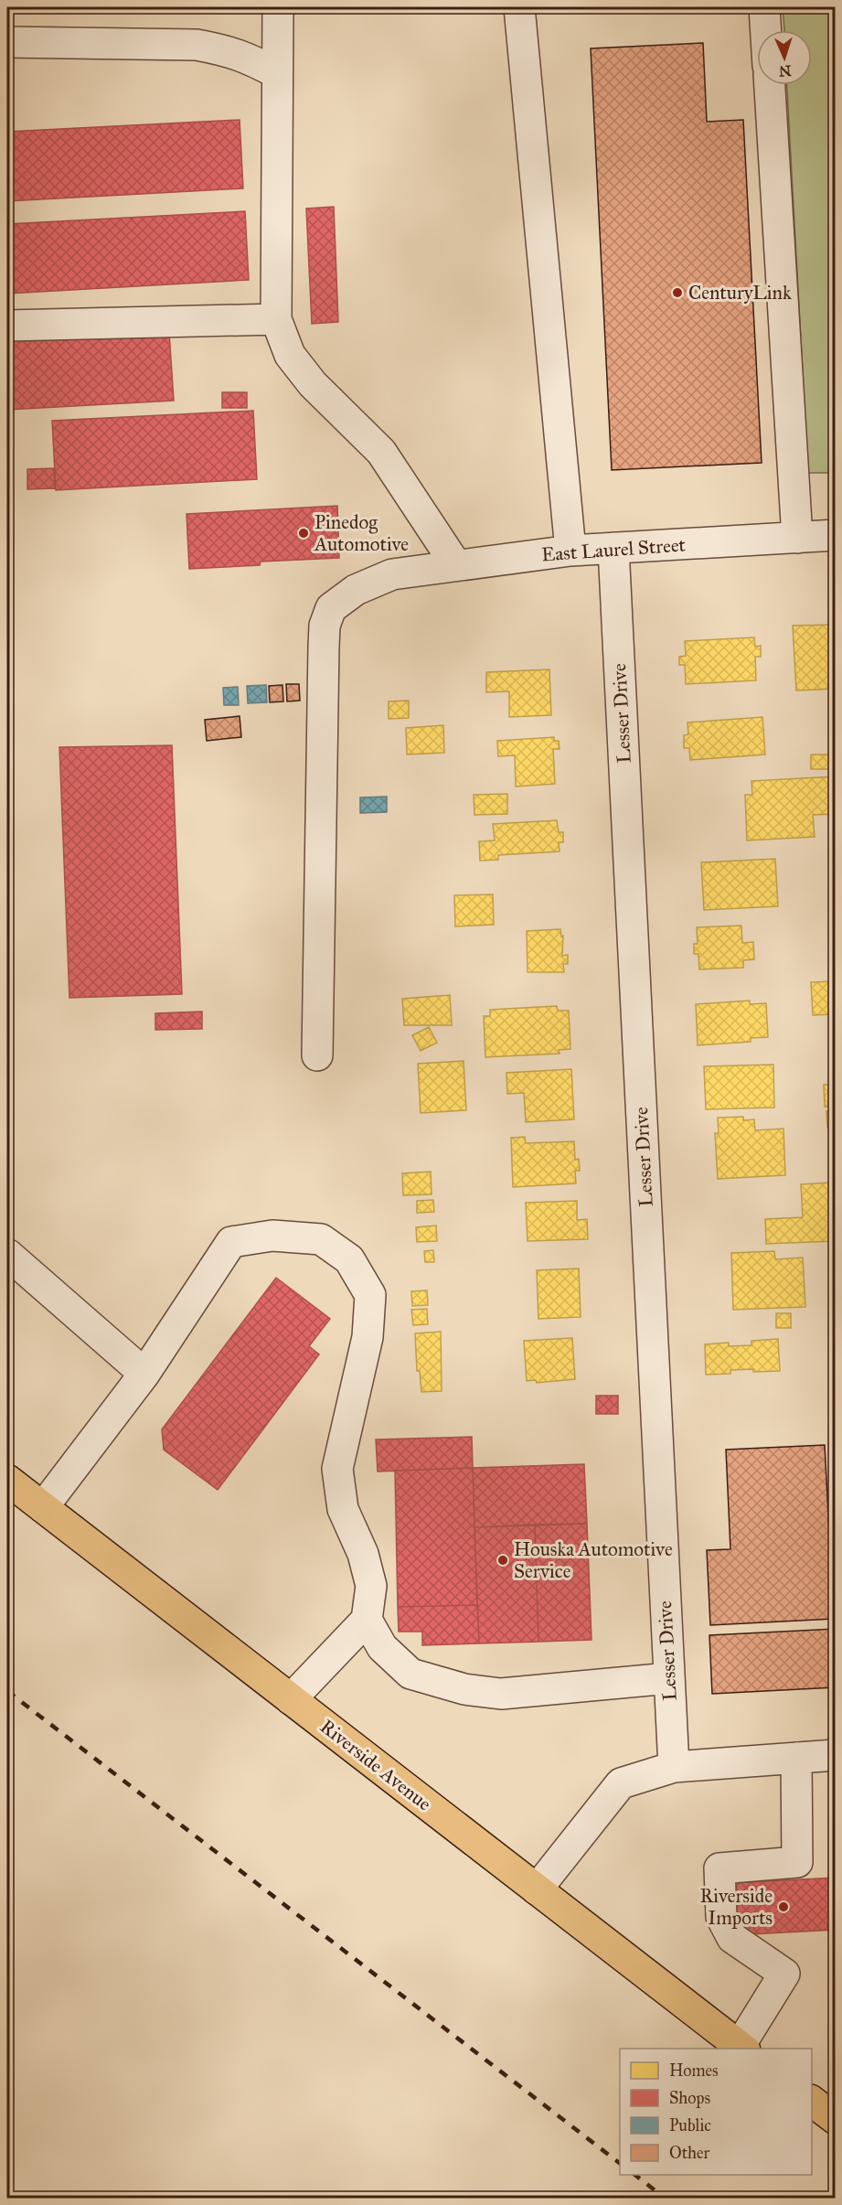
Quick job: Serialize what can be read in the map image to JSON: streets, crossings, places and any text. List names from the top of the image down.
{
  "streets": {
    "main road": ["Riverside Avenue"],
    "street": ["East Laurel Street", "Lesser Drive"]
  },
  "crossings": [
    ["East Laurel Street", "Lesser Drive"]
  ],
  "places": [
    "CenturyLink",
    "Pinedog Automotive",
    "Houska Automotive Service",
    "Riverside Imports"
  ],
  "legend": [
    "Homes",
    "Shops",
    "Public",
    "Other"
  ],
  "north": "bottom"
}
